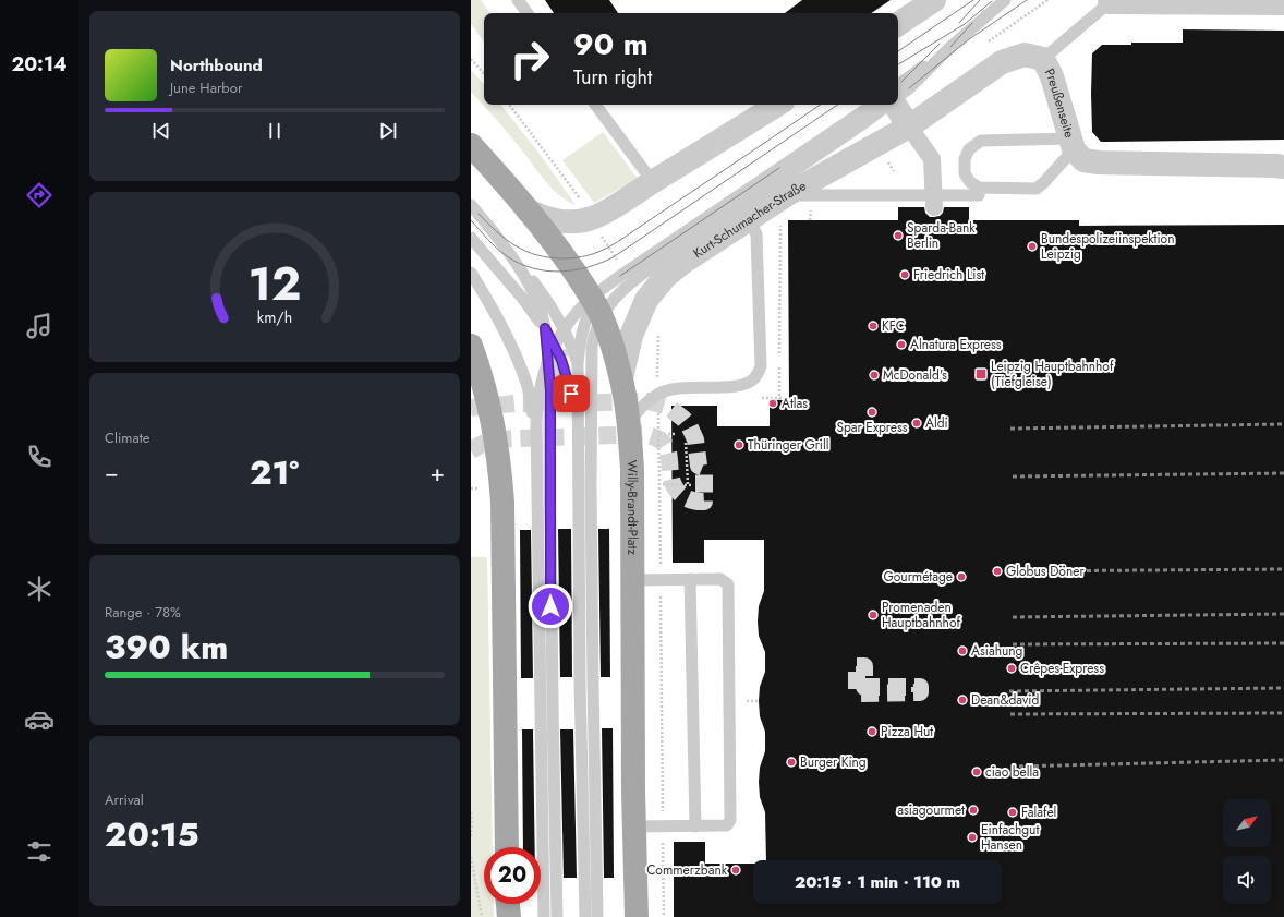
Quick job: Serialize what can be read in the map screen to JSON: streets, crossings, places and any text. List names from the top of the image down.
{
  "streets": {
    "main road": ["Willy-Brandt-Platz"],
    "street": ["Preußenseite", "Kurt-Schumacher-Straße"]
  },
  "crossings": [
    ["Preußenseite", "Kurt-Schumacher-Straße"],
    ["Kurt-Schumacher-Straße", "Willy-Brandt-Platz"]
  ],
  "places": {
    "other": [
      "Sparda-Bank Berlin",
      "Bundespolizeiinspektion Leipzig",
      "Friedrich List",
      "KFC",
      "Alnatura Express",
      "McDonald's",
      "Atlas",
      "Spar Express",
      "Aldi",
      "Thüringer Grill",
      "Globus Döner",
      "Gourmétage",
      "Promenaden Hauptbahnhof",
      "Asiahung",
      "Crêpes-Express",
      "Dean&david",
      "Pizza Hut",
      "Burger King",
      "ciao bella",
      "asiagourmet",
      "Falafel",
      "Einfachgut Hansen",
      "Commerzbank"
    ],
    "transit": ["Leipzig Hauptbahnhof (Tiefgleise)"]
  },
  "north": "top right",
  "page": {
    "tabs": "20:14",
    "turn": ["90 m", "Turn right"],
    "song": ["Northbound", "June Harbor"],
    "tile": [
      "Climate",
      ["Range · 78%", "390 km"],
      ["Arrival", "20:15"]
    ],
    "heat": ["−", "21°", "+"],
    "limit": "20",
    "trip": "20:15 · 1 min · 110 m",
    "gauge": ["12", "km/h"]
  }
}
